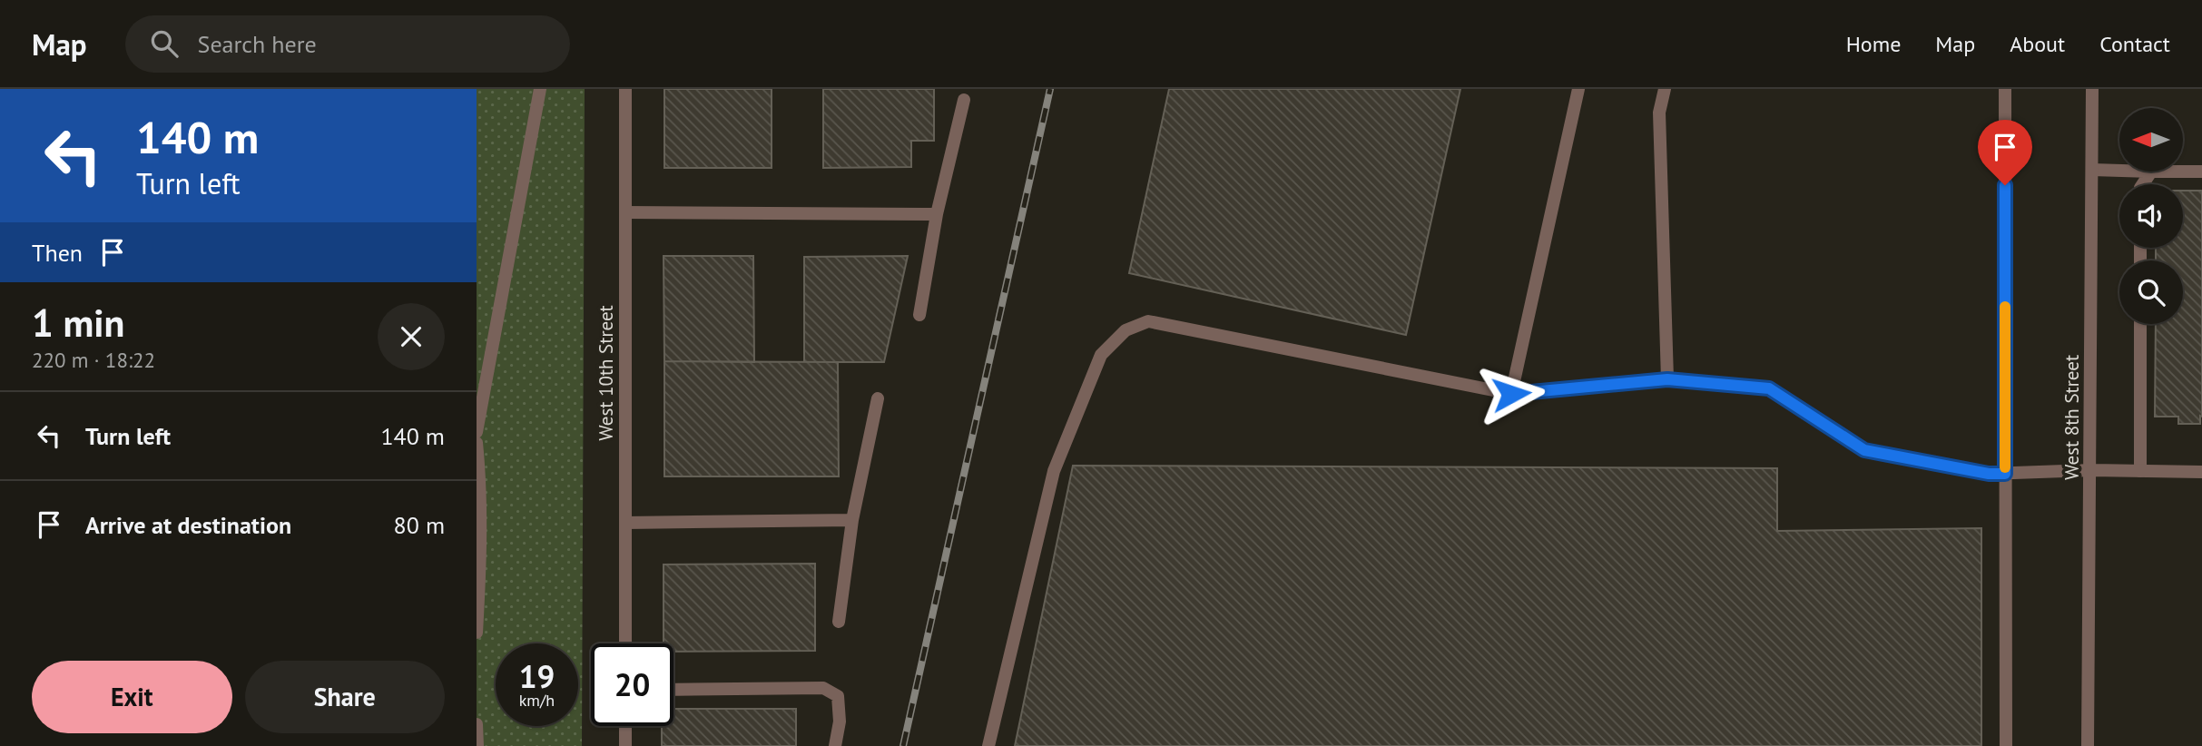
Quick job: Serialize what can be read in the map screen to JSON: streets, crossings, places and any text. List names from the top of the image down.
{
  "streets": {
    "street": ["West 10th Street", "West 8th Street"]
  },
  "north": "left",
  "page": {
    "header": "Map",
    "search": "Search here",
    "nav": [
      "Home",
      "Map",
      "About",
      "Contact"
    ],
    "turn": ["140 m", "Turn left"],
    "then": "Then",
    "heading": ["1 min", "220 m · 18:22"],
    "list": [
      {
        "name": "Turn left",
        "value": "140 m"
      },
      {
        "name": "Arrive at destination",
        "value": "80 m"
      }
    ],
    "speed": "19 km/h",
    "limit": "20",
    "buttons": ["Exit", "Share"]
  }
}
